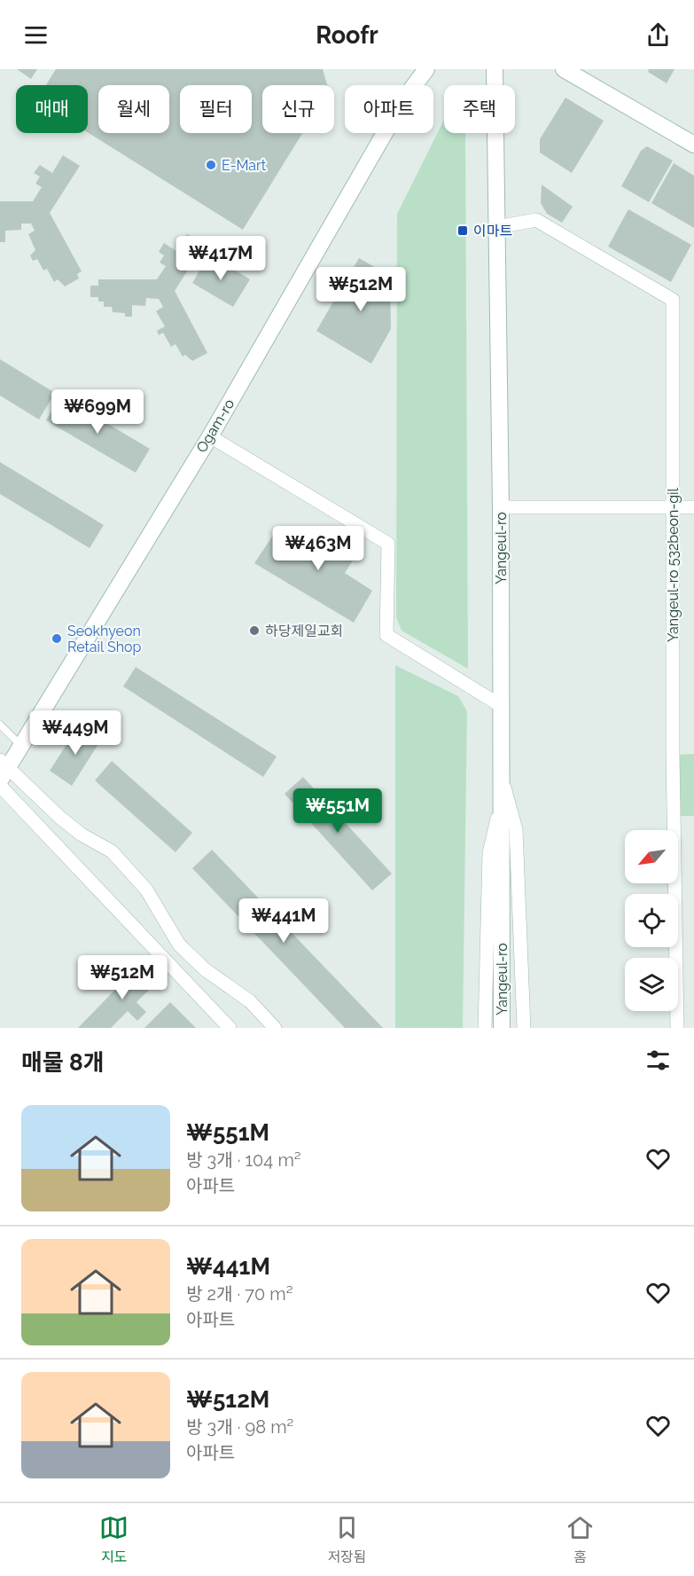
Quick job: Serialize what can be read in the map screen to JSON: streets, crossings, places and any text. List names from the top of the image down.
{
  "streets": {
    "street": ["Ogam-ro", "Yangeul-ro", "Yangeul-ro 532beon-gil"]
  },
  "crossings": [
    ["Yangeul-ro", "Yangeul-ro 532beon-gil"]
  ],
  "places": {
    "other": ["E-Mart", "하당제일교회", "Seokhyeon Retail Shop"],
    "transit": ["이마트"]
  },
  "north": "bottom left",
  "page": {
    "header": "Roofr",
    "chip": [
      "매매",
      "월세",
      "필터",
      "신규",
      "아파트",
      "주택"
    ],
    "price": [
      "₩417M",
      "₩512M",
      "₩699M",
      "₩463M",
      "₩449M",
      "₩551M",
      "₩441M",
      "₩512M"
    ],
    "heading": "매물 8개",
    "list": [
      {
        "name": "₩551M",
        "note": "방 3개 · 104 m² · 아파트"
      },
      {
        "name": "₩441M",
        "note": "방 2개 · 70 m² · 아파트"
      },
      {
        "name": "₩512M",
        "note": "방 3개 · 98 m² · 아파트"
      }
    ],
    "tabs": ["지도", "저장됨", "홈"]
  }
}
